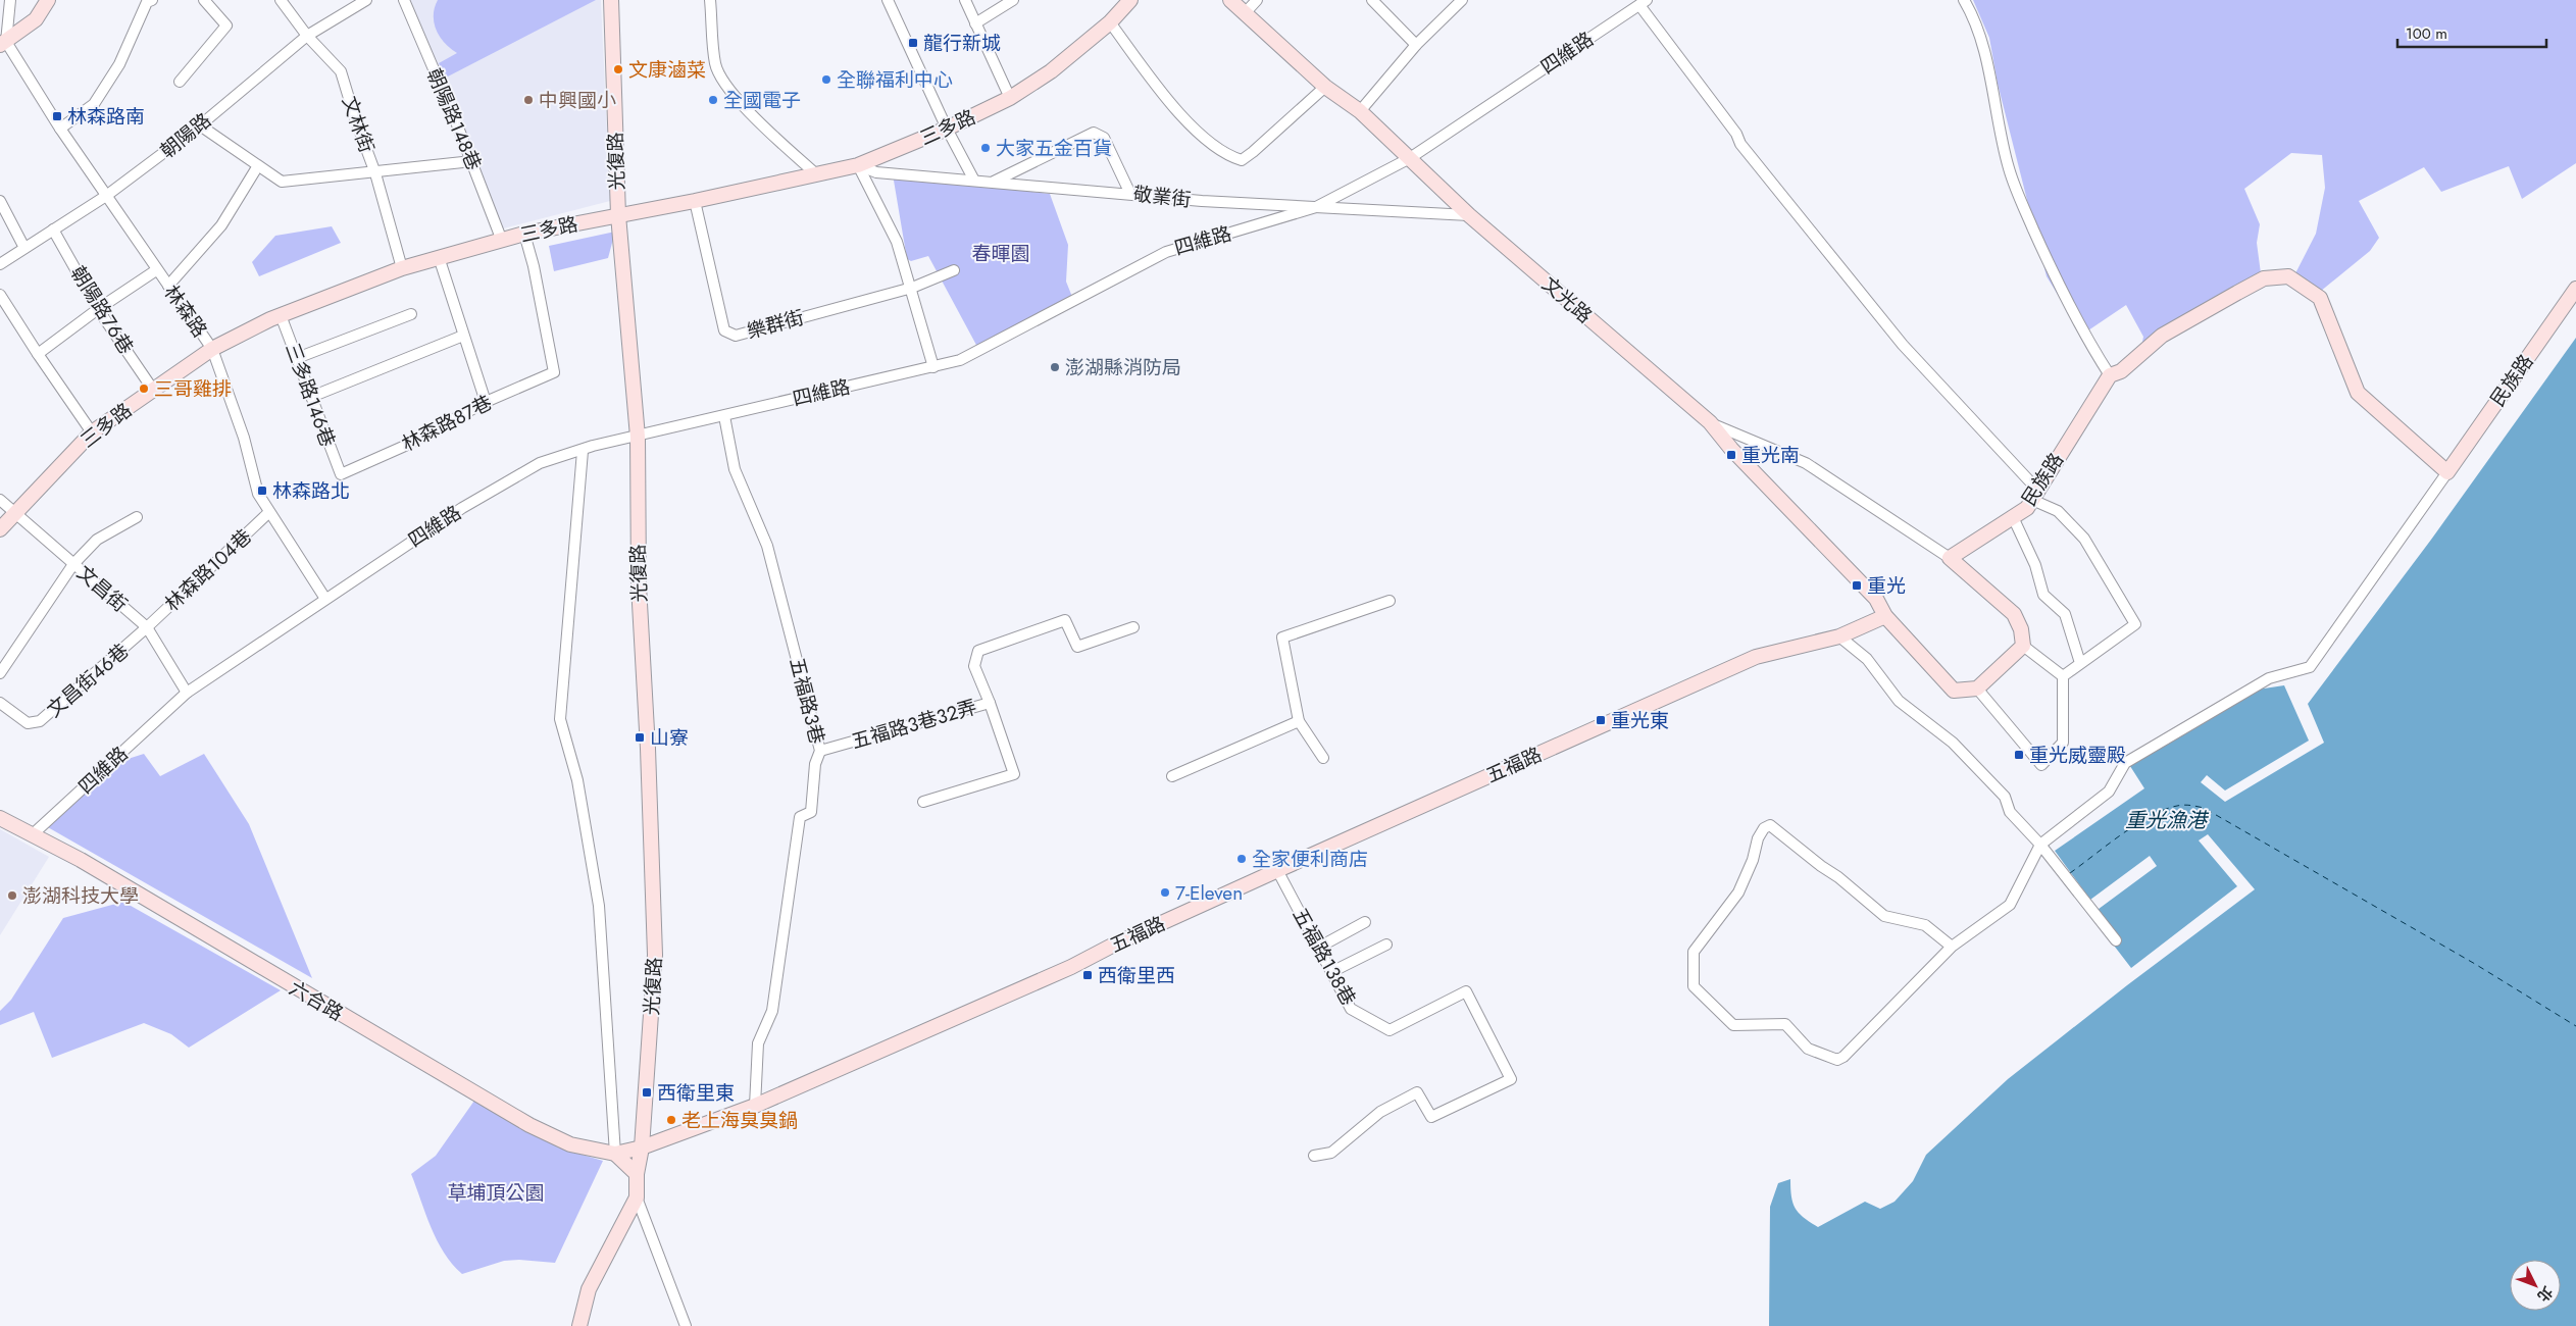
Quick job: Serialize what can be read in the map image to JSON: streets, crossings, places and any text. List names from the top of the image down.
{
  "streets": {
    "street": [
      "四維路",
      "朝陽路148巷",
      "文林街",
      "三多路",
      "朝陽路",
      "光復路",
      "敬業街",
      "文光路",
      "朝陽路76巷",
      "林森路",
      "樂群街",
      "民族路",
      "三多路146巷",
      "林森路87巷",
      "林森路104巷",
      "文昌街",
      "文昌街46巷",
      "五福路3巷",
      "五福路3巷32弄",
      "五福路",
      "五福路138巷",
      "六合路"
    ]
  },
  "crossings": [
    ["四維路", "光復路"],
    ["四維路", "敬業街"],
    ["四維路", "文光路"],
    ["四維路", "林森路"],
    ["四維路", "文昌街"],
    ["四維路", "五福路3巷"],
    ["四維路", "六合路"],
    ["朝陽路148巷", "三多路"],
    ["文林街", "三多路"],
    ["文林街", "朝陽路"],
    ["三多路", "光復路"],
    ["三多路", "敬業街"],
    ["三多路", "朝陽路76巷"],
    ["三多路", "林森路"],
    ["三多路", "樂群街"],
    ["三多路", "三多路146巷"],
    ["三多路", "林森路87巷"],
    ["三多路", "文昌街"],
    ["朝陽路", "朝陽路76巷"],
    ["朝陽路", "林森路"],
    ["光復路", "五福路"],
    ["光復路", "六合路"],
    ["敬業街", "文光路"],
    ["文光路", "五福路"],
    ["林森路", "林森路104巷"],
    ["三多路146巷", "林森路87巷"],
    ["林森路104巷", "文昌街"],
    ["林森路104巷", "文昌街46巷"],
    ["文昌街", "文昌街46巷"],
    ["五福路3巷", "五福路3巷32弄"],
    ["五福路3巷", "五福路"],
    ["五福路", "五福路138巷"],
    ["五福路", "六合路"]
  ],
  "water": ["重光漁港"],
  "parks": ["春暉園", "草埔頂公園"],
  "places": {
    "transit": [
      "龍行新城",
      "林森路南",
      "重光南",
      "林森路北",
      "重光",
      "重光東",
      "山寮",
      "重光威靈殿",
      "西衛里西",
      "西衛里東"
    ],
    "other": [
      "文康滷菜",
      "全聯福利中心",
      "中興國小",
      "全國電子",
      "大家五金百貨",
      "澎湖縣消防局",
      "三哥雞排",
      "全家便利商店",
      "7-Eleven",
      "澎湖科技大學",
      "老上海臭臭鍋"
    ]
  },
  "scale_bar": "100 m",
  "north": "bottom right"
}
